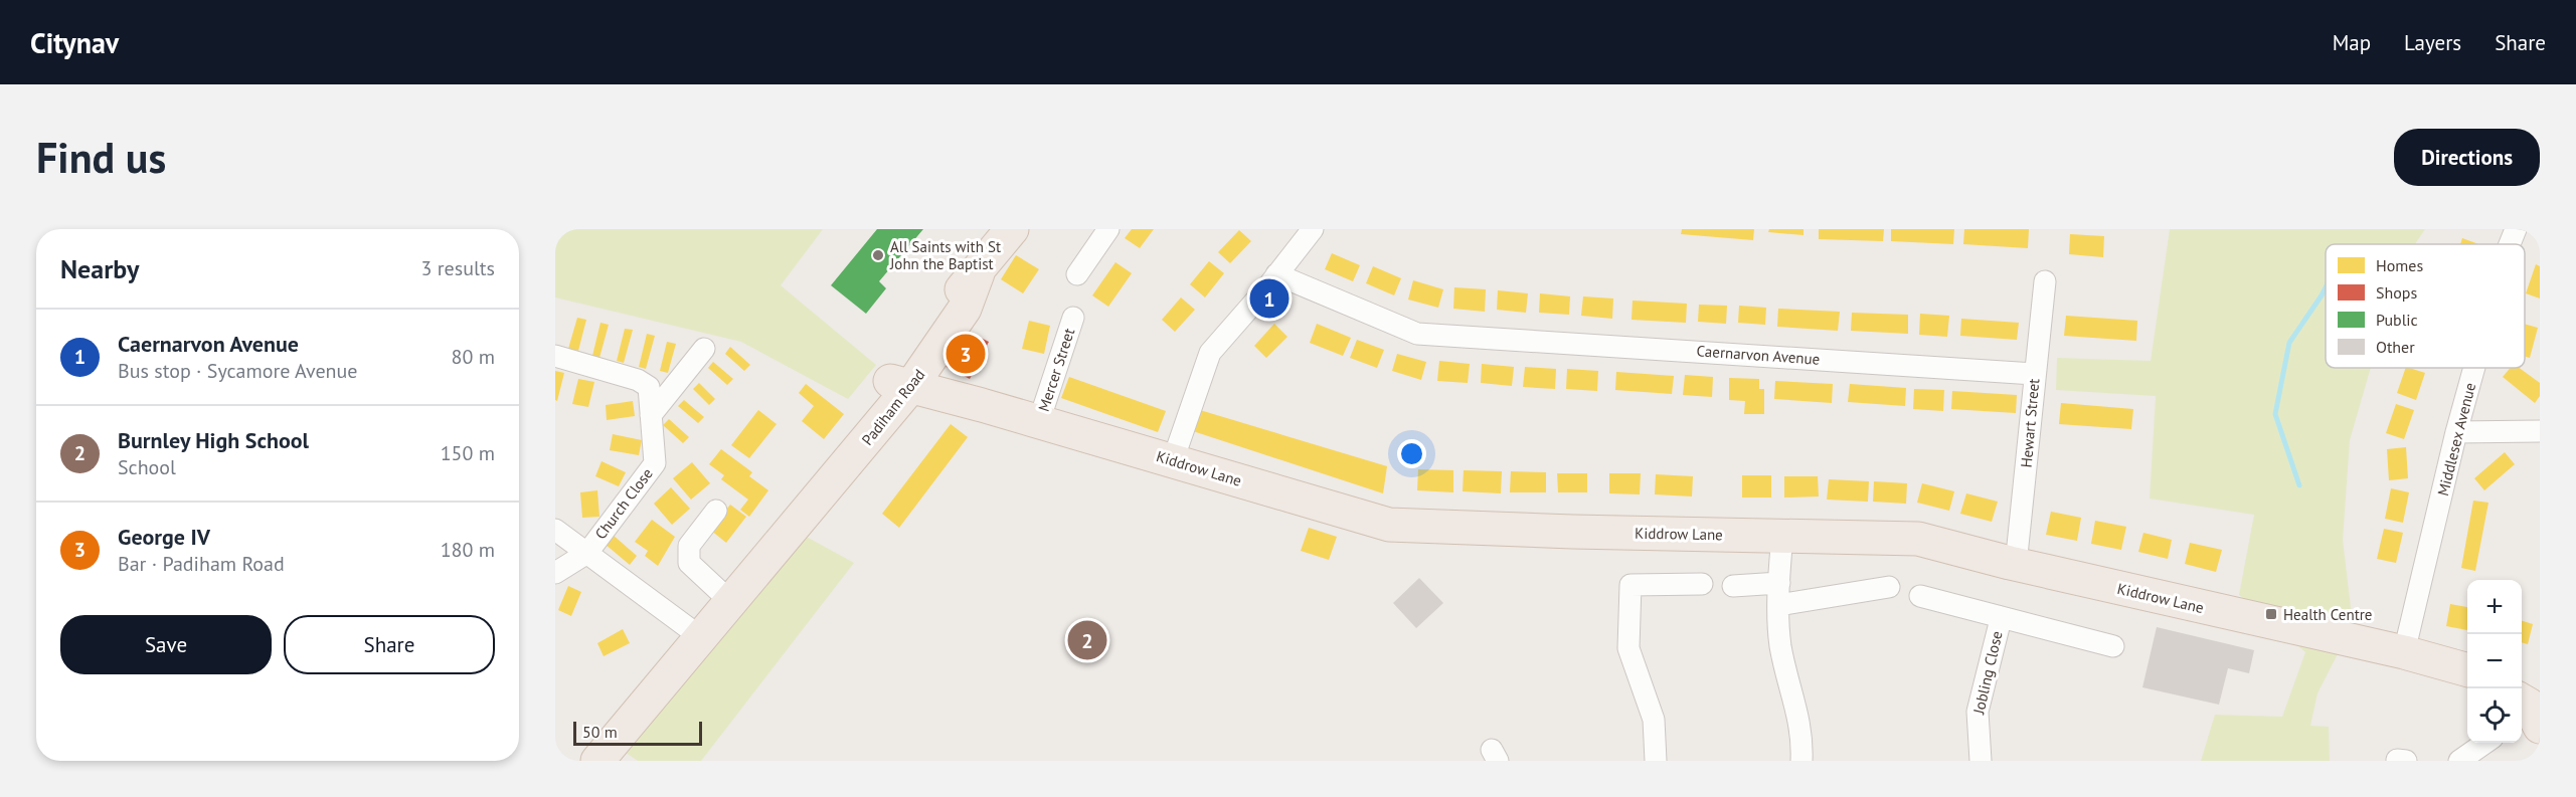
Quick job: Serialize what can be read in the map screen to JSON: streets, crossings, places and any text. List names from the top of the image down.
{
  "streets": {
    "main road": ["Padiham Road", "Kiddrow Lane"],
    "street": [
      "Caernarvon Avenue",
      "Mercer Street",
      "Hewart Street",
      "Middlesex Avenue",
      "Church Close",
      "Jobling Close"
    ]
  },
  "crossings": [
    ["Caernarvon Avenue", "Hewart Street"],
    ["Mercer Street", "Kiddrow Lane"],
    ["Padiham Road", "Kiddrow Lane"],
    ["Padiham Road", "Church Close"],
    ["Hewart Street", "Kiddrow Lane"],
    ["Middlesex Avenue", "Kiddrow Lane"]
  ],
  "places": {
    "other": ["All Saints with St John the Baptist"],
    "transit": ["Health Centre"]
  },
  "legend": [
    "Homes",
    "Shops",
    "Public",
    "Other"
  ],
  "scale_bar": "50 m",
  "page": {
    "header": "Citynav",
    "nav": ["Map", "Layers", "Share"],
    "buttons": [
      "Directions",
      ["Save", "Share"]
    ],
    "title": "Find us",
    "heading": ["Nearby", "3 results"],
    "pins": ["1", "3", "2"],
    "list": [
      {
        "mark": "1",
        "name": "Caernarvon Avenue",
        "note": "Bus stop · Sycamore Avenue",
        "value": "80 m"
      },
      {
        "mark": "2",
        "name": "Burnley High School",
        "note": "School",
        "value": "150 m"
      },
      {
        "mark": "3",
        "name": "George IV",
        "note": "Bar · Padiham Road",
        "value": "180 m"
      }
    ],
    "map_buttons": ["+", "−"],
    "scale": "50 m"
  }
}
